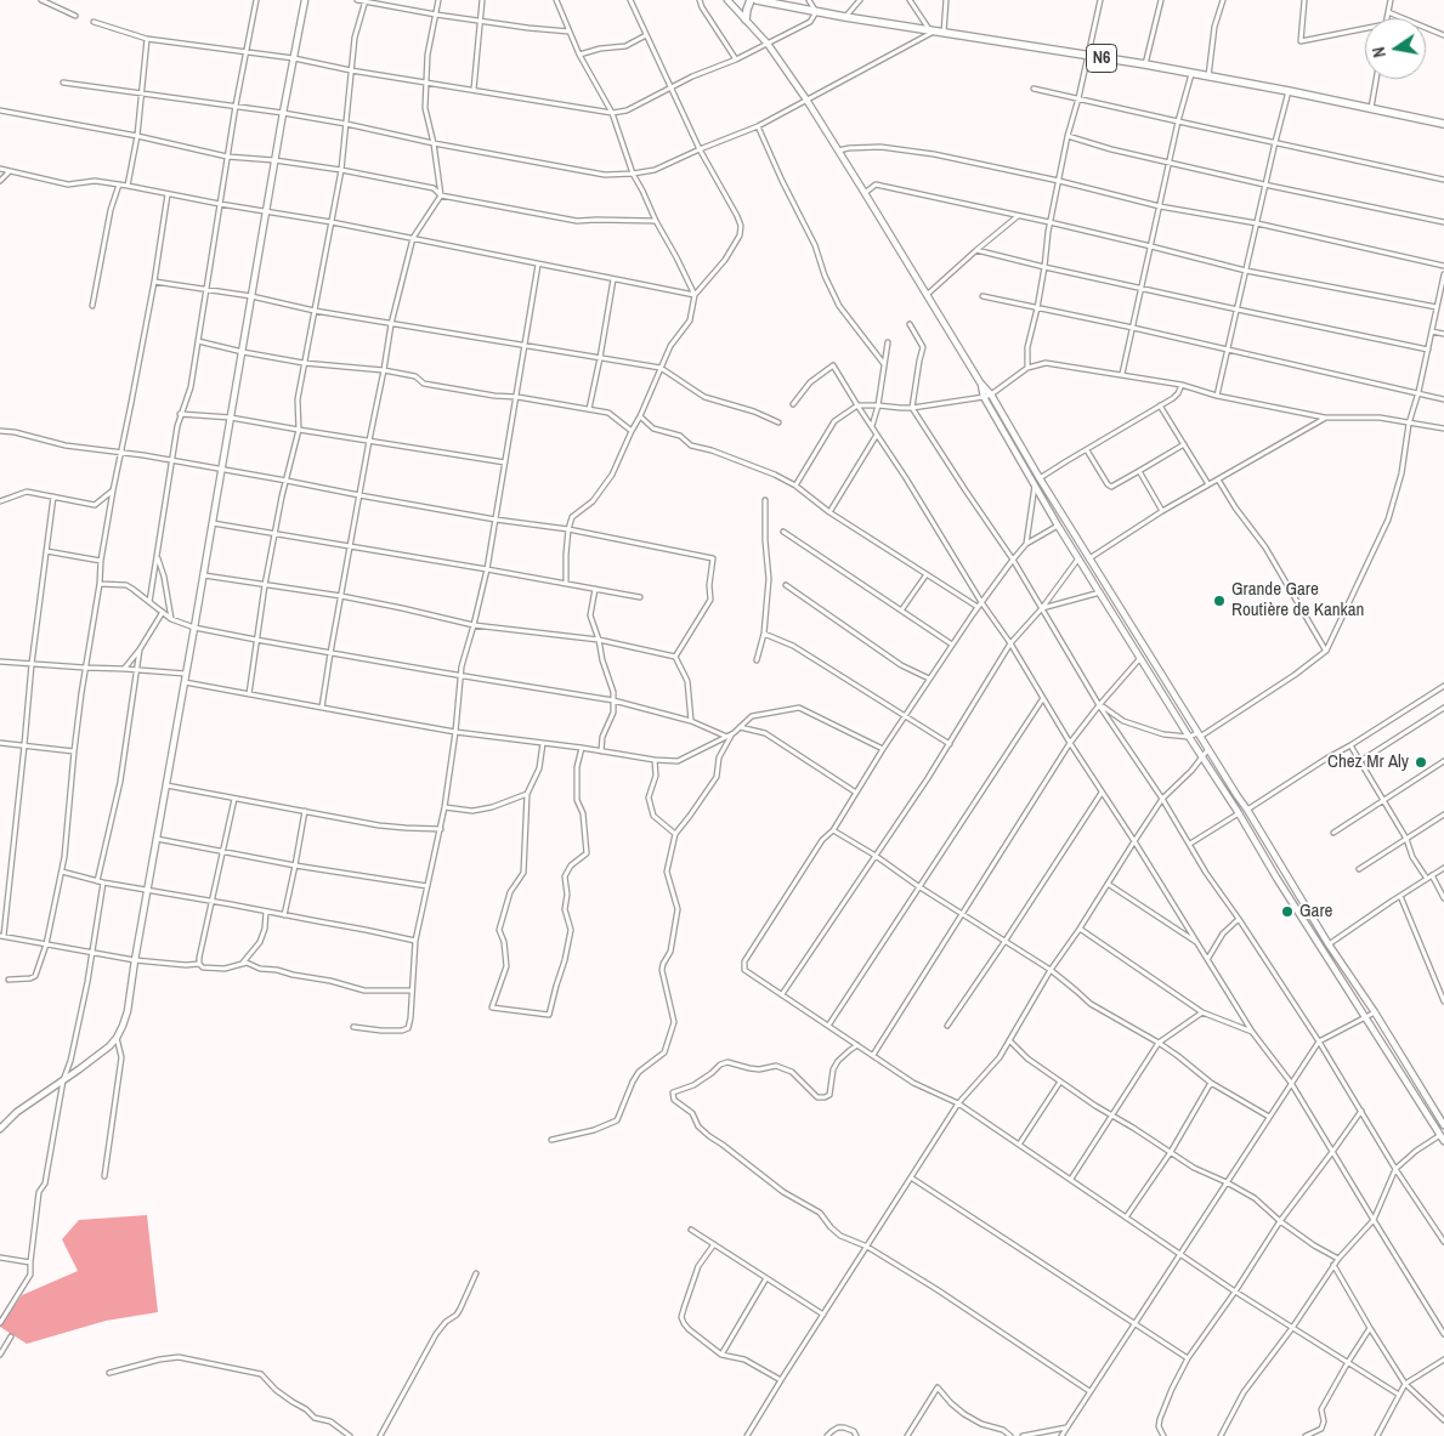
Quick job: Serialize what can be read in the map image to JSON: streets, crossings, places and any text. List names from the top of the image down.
{
  "streets": {
    "highway": ["N6"]
  },
  "places": ["Grande Gare Routière de Kankan", "Chez Mr Aly", "Gare"],
  "north": "left"
}
